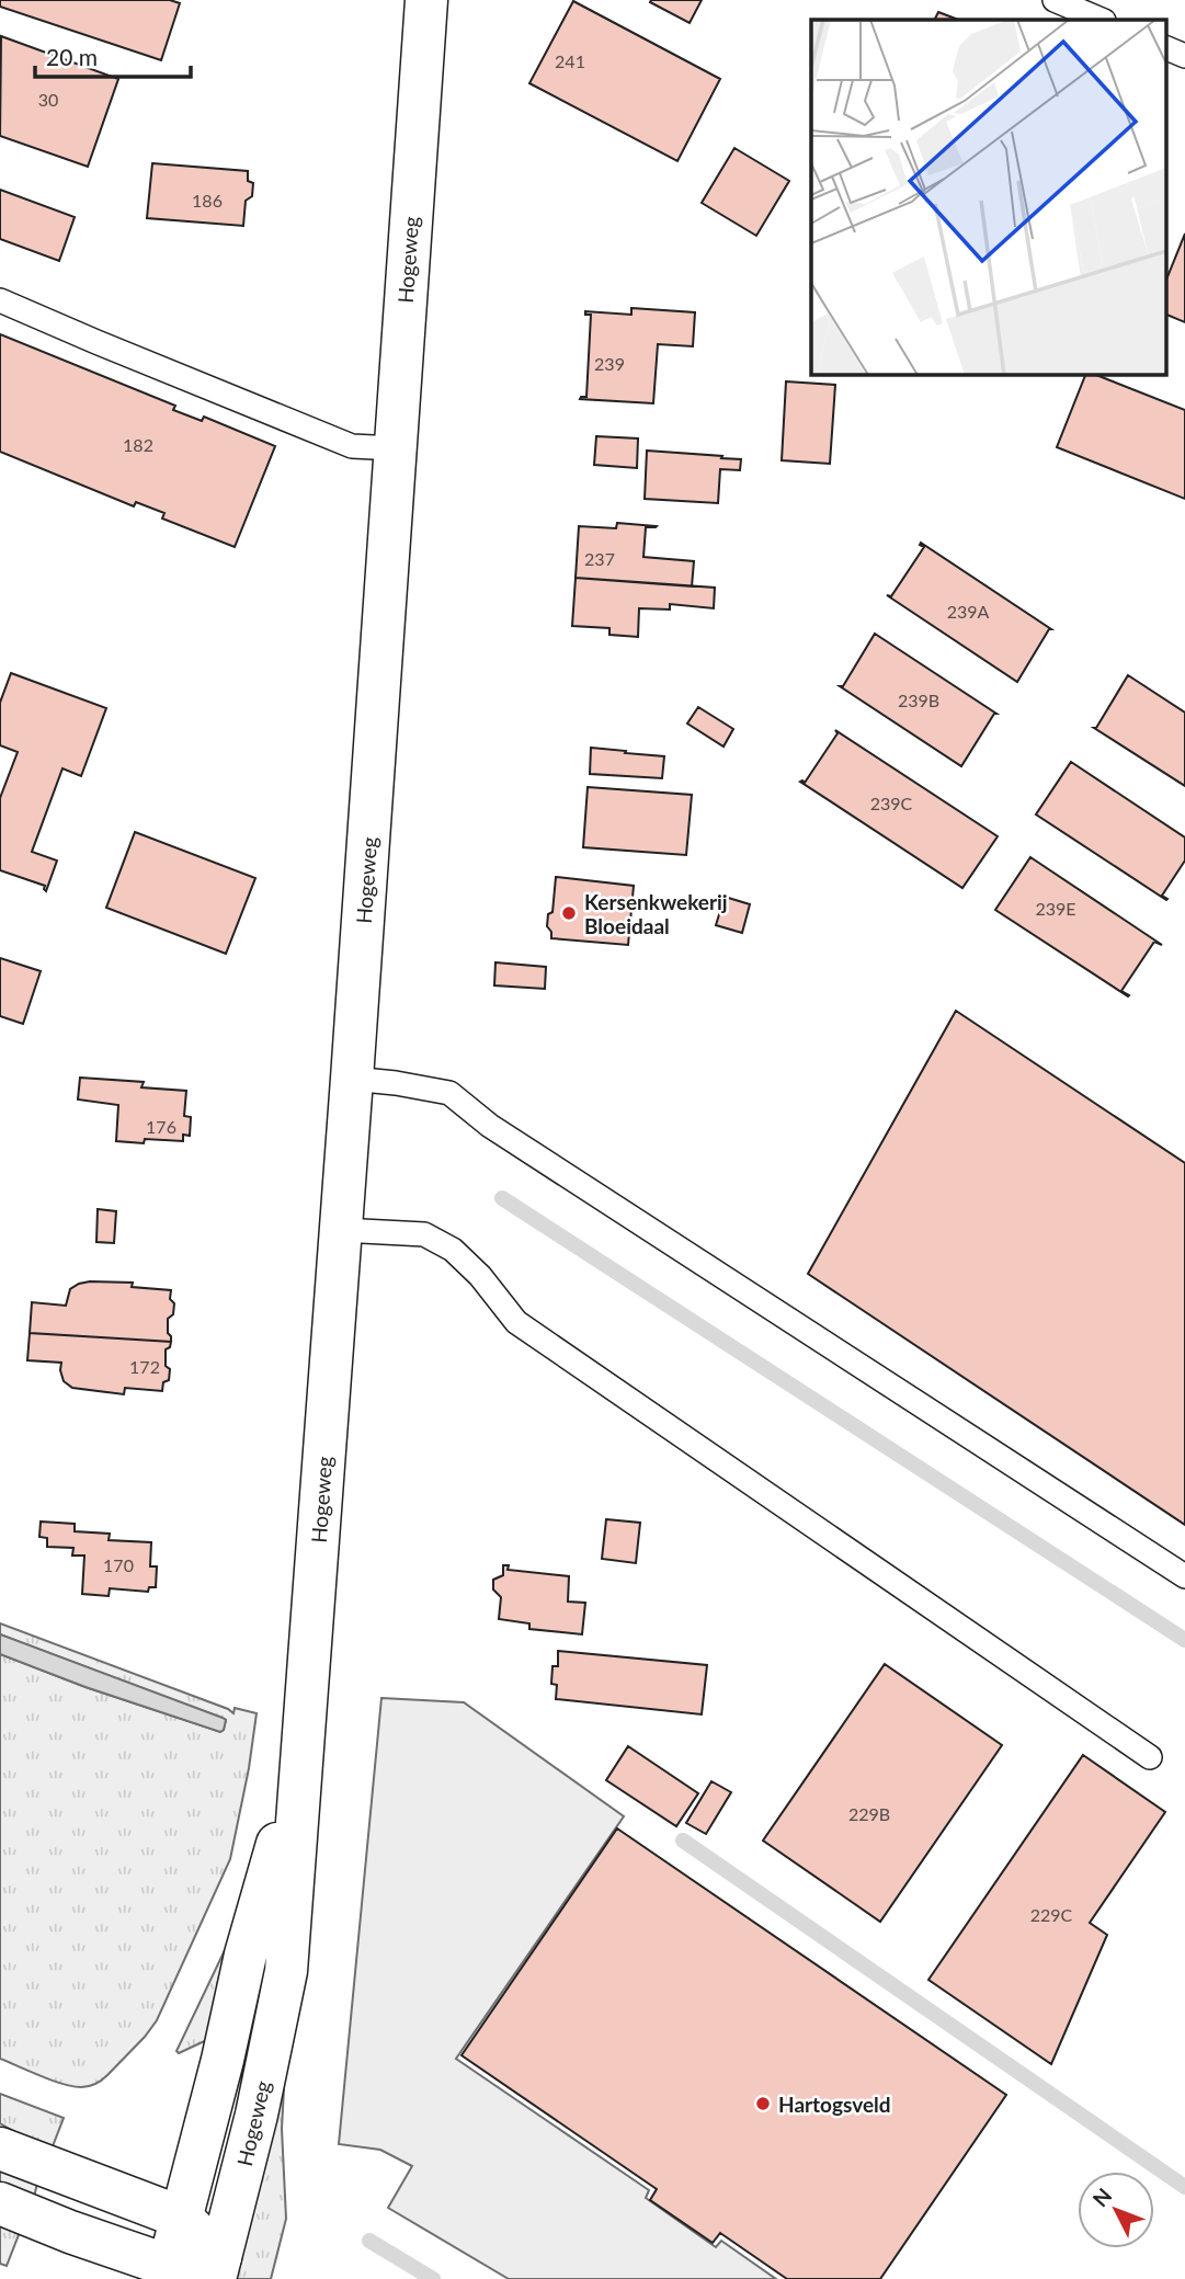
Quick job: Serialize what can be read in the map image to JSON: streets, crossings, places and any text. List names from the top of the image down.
{
  "streets": {
    "street": ["Hogeweg"]
  },
  "places": ["Kersenkwekerij Bloeidaal", "Hartogsveld"],
  "house_numbers": [
    "241",
    "30",
    "186",
    "239",
    "182",
    "237",
    "239A",
    "239B",
    "239C",
    "239E",
    "176",
    "172",
    "170",
    "229B",
    "229C"
  ],
  "scale_bar": "20 m",
  "north": "top left"
}
